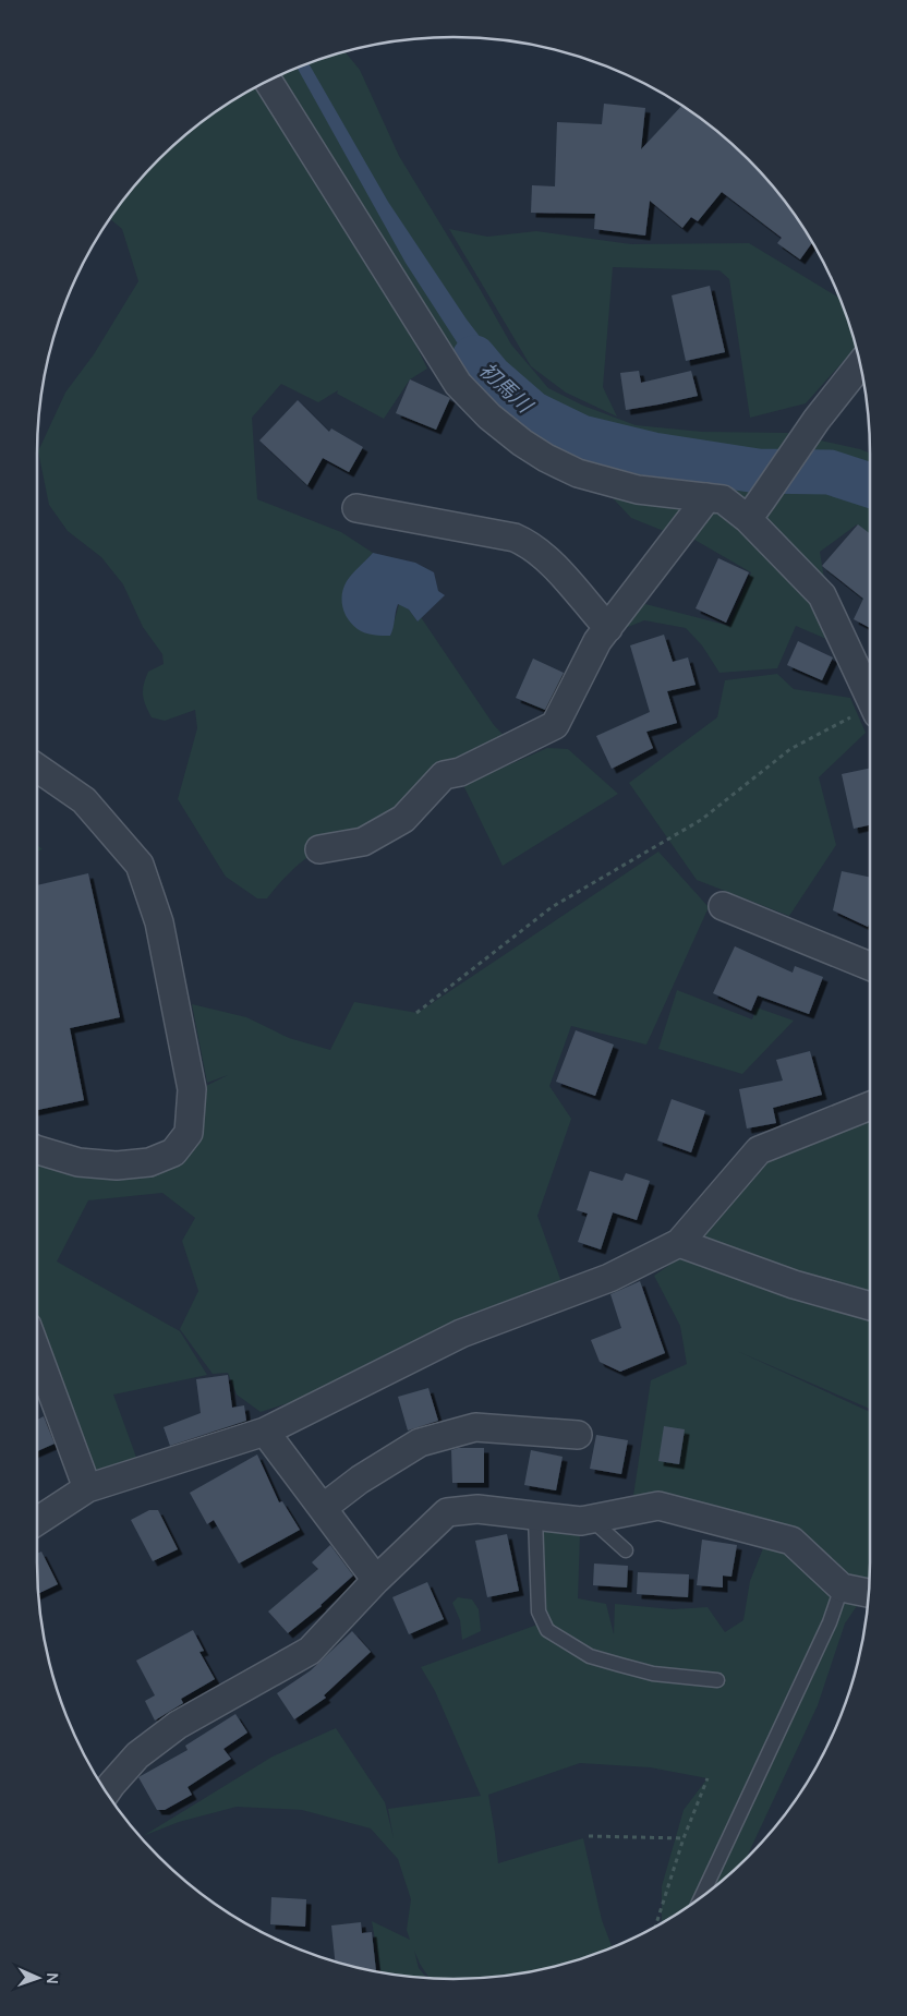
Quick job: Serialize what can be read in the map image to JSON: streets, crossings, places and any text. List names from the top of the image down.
{
  "water": ["初馬川"],
  "north": "right"
}
